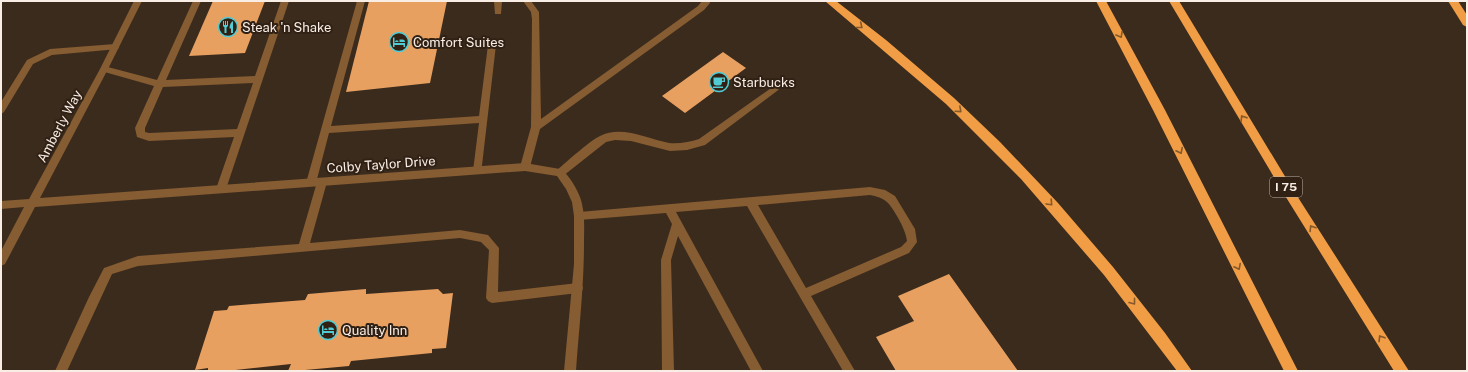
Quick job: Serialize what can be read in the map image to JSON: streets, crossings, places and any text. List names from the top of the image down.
{
  "streets": {
    "highway": ["I 75"],
    "street": ["Amberly Way", "Colby Taylor Drive"]
  },
  "crossings": [
    ["Amberly Way", "Colby Taylor Drive"]
  ],
  "places": {
    "restaurant": ["Steak 'n Shake"],
    "hotel": ["Comfort Suites", "Quality Inn"],
    "cafe": ["Starbucks"]
  }
}
